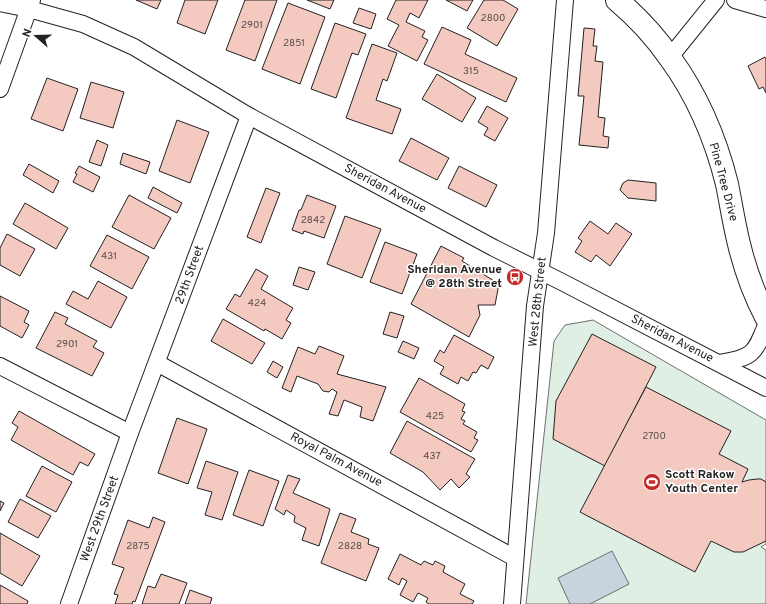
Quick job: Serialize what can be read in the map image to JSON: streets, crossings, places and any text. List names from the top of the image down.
{
  "streets": {
    "main road": ["Pine Tree Drive"],
    "street": [
      "Sheridan Avenue",
      "29th Street",
      "West 28th Street",
      "Royal Palm Avenue",
      "West 29th Street"
    ]
  },
  "crossings": [
    ["Sheridan Avenue", "29th Street"],
    ["Sheridan Avenue", "West 28th Street"],
    ["29th Street", "Royal Palm Avenue"],
    ["29th Street", "West 29th Street"],
    ["West 28th Street", "Royal Palm Avenue"]
  ],
  "places": {
    "bus stop": ["Sheridan Avenue @ 28th Street"],
    "sports": ["Scott Rakow Youth Center"]
  },
  "house_numbers": [
    "2800",
    "2901",
    "2851",
    "315",
    "2842",
    "431",
    "424",
    "2901",
    "425",
    "2700",
    "437",
    "2875",
    "2828"
  ],
  "north": "left"
}
